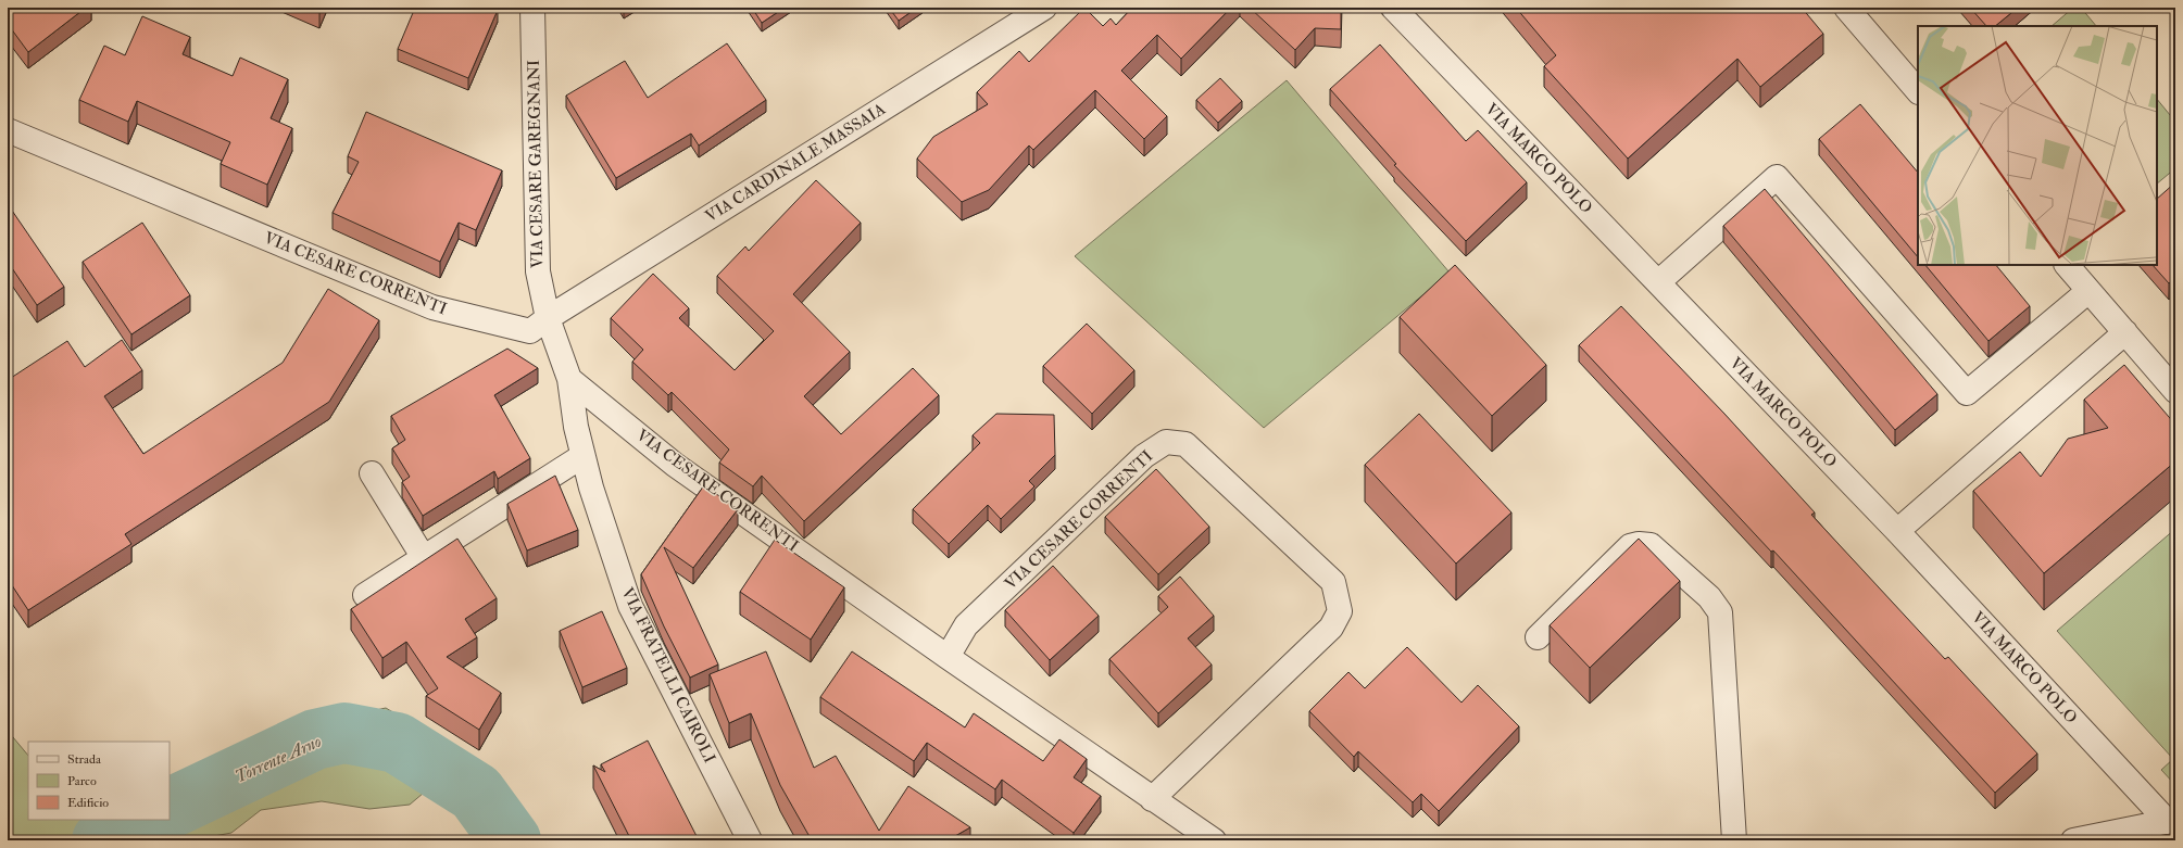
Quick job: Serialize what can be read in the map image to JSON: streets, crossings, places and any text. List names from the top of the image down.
{
  "streets": {
    "street": [
      "VIA MARCO POLO",
      "VIA CARDINALE MASSAIA",
      "VIA CESARE GAREGNANI",
      "VIA CESARE CORRENTI",
      "VIA FRATELLI CAIROLI"
    ]
  },
  "crossings": [
    ["VIA CARDINALE MASSAIA", "VIA CESARE GAREGNANI"],
    ["VIA CARDINALE MASSAIA", "VIA CESARE CORRENTI"],
    ["VIA CESARE GAREGNANI", "VIA CESARE CORRENTI"],
    ["VIA CESARE CORRENTI", "VIA FRATELLI CAIROLI"]
  ],
  "water": ["Torrente Arno"],
  "legend": ["Strada", "Parco", "Edificio"]
}
